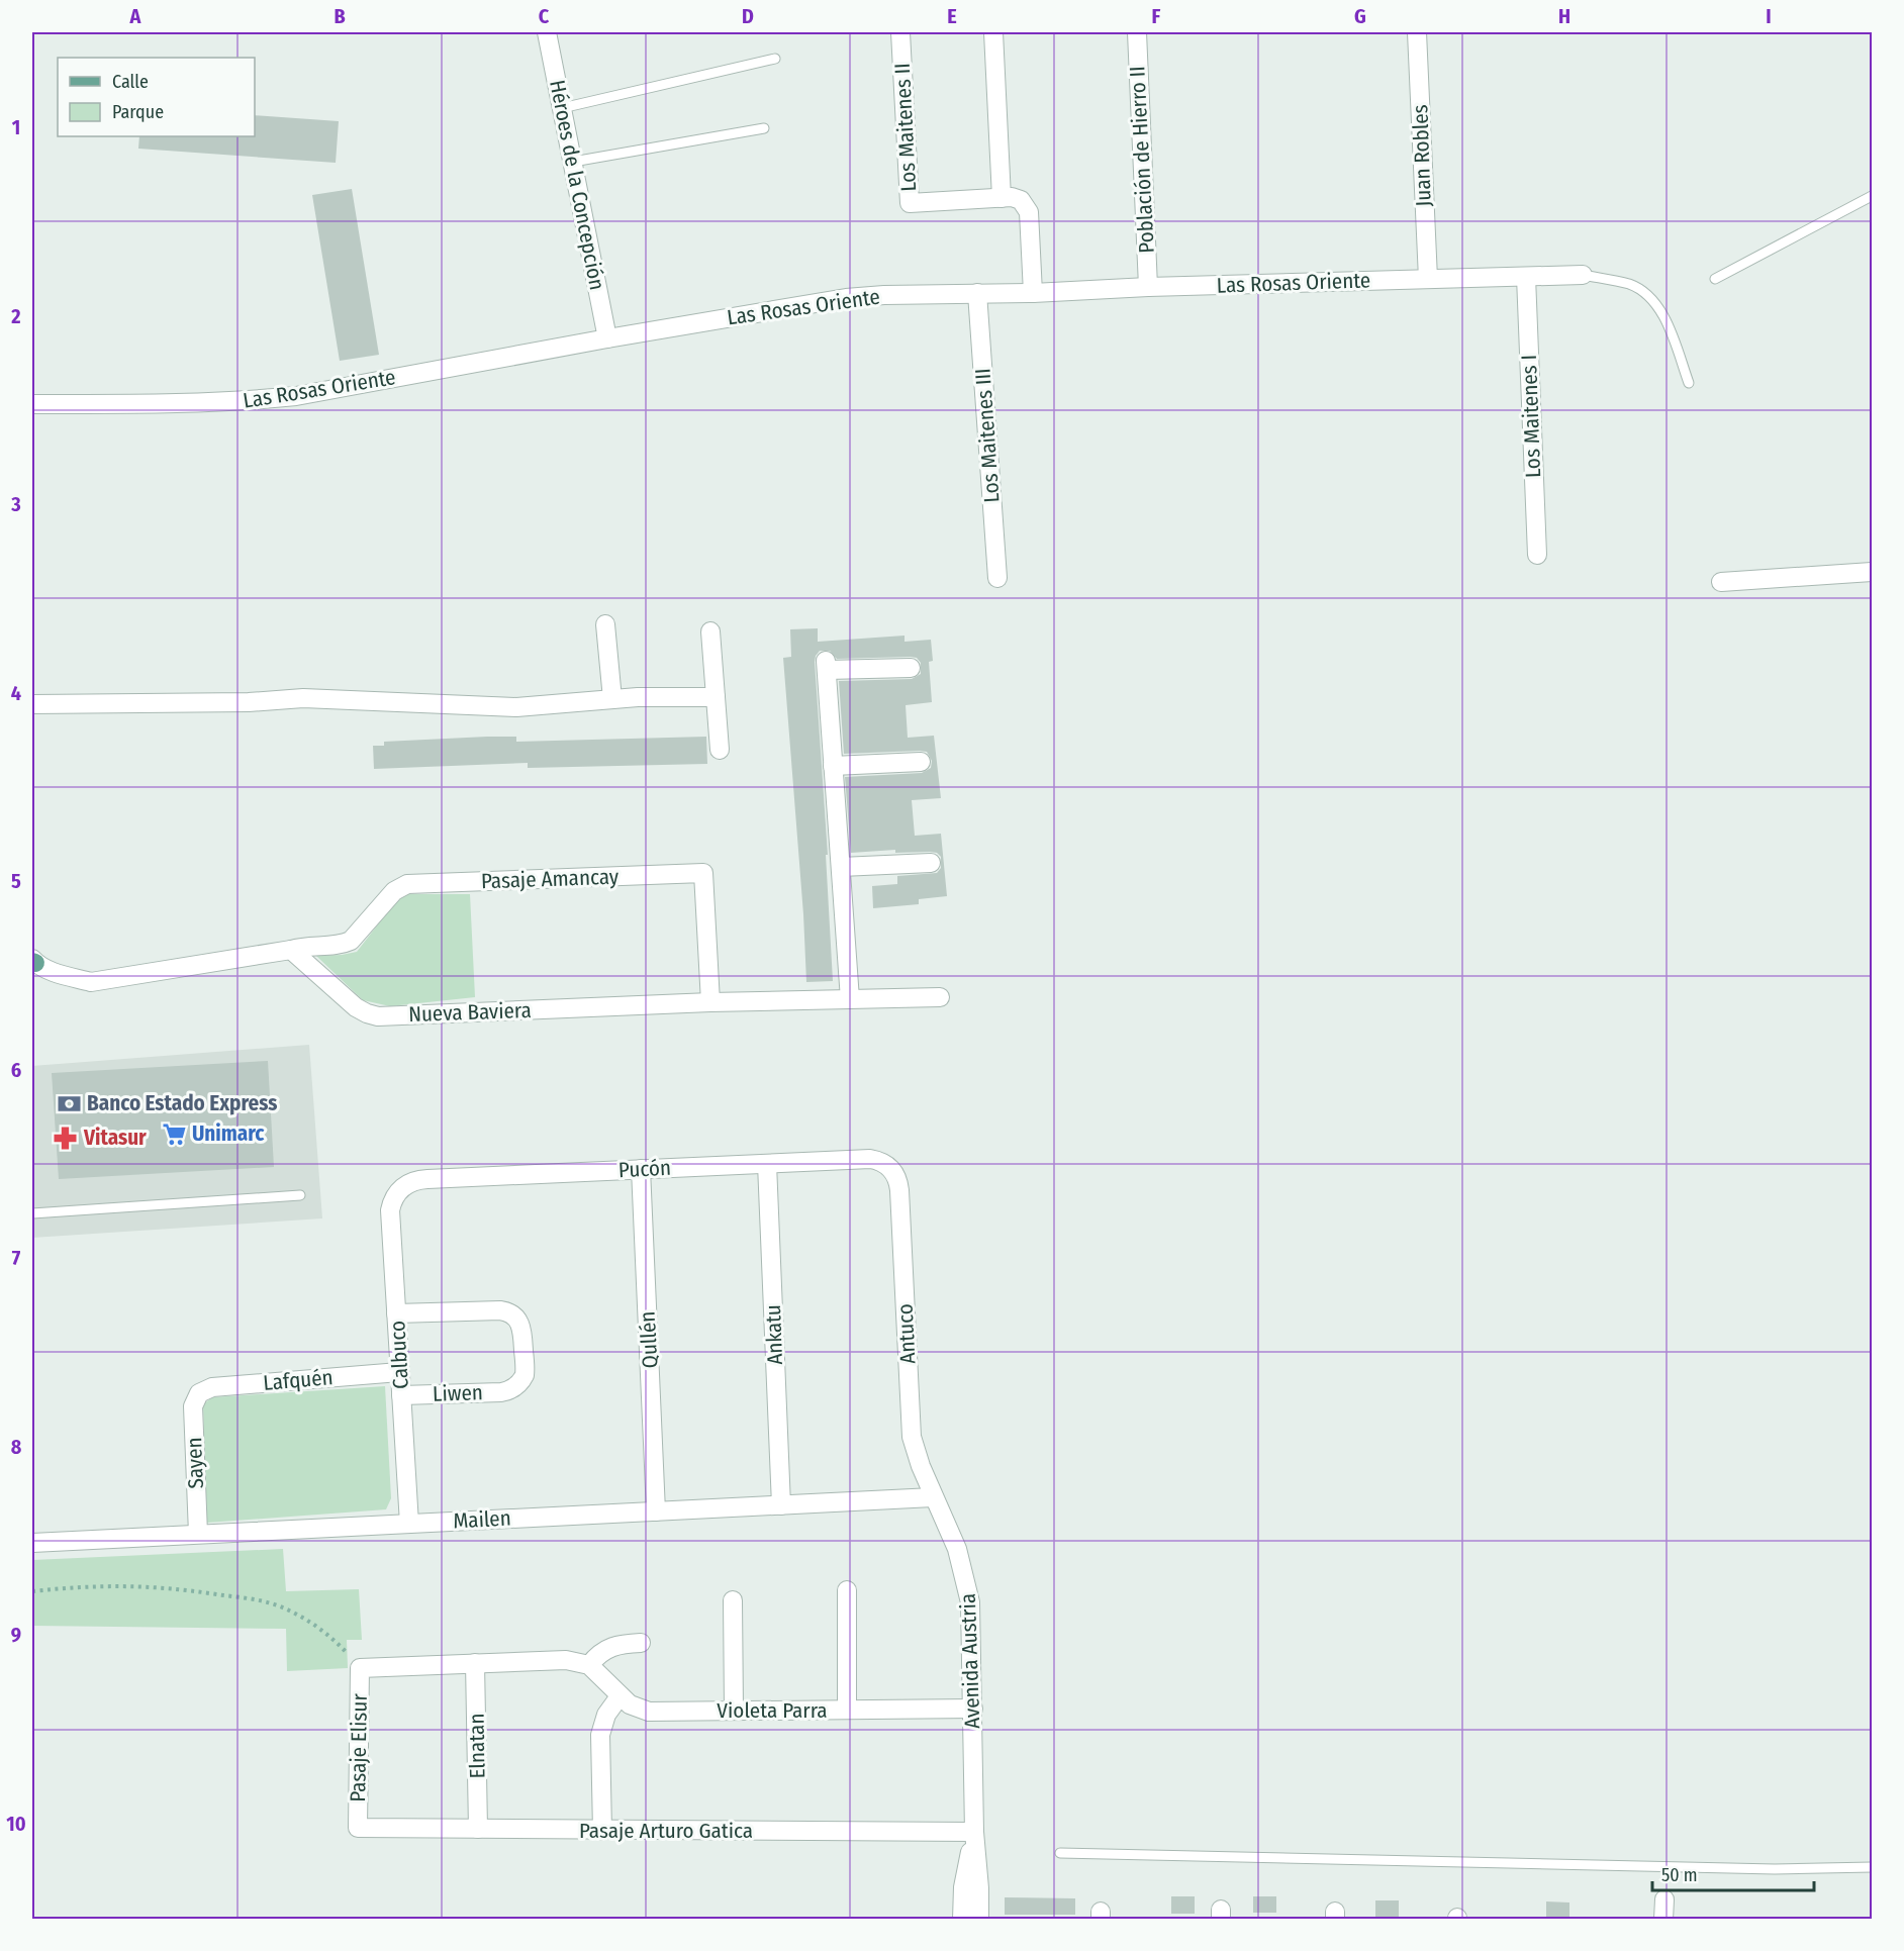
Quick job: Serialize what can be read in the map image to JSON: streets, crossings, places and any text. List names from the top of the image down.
{
  "streets": {
    "street": [
      "Los Maitenes II",
      "Juan Robles",
      "Población de Hierro II",
      "Héroes de la Concepción",
      "Las Rosas Oriente",
      "Los Maitenes I",
      "Los Maitenes III",
      "Pasaje Amancay",
      "Nueva Baviera",
      "Pucón",
      "Antuco",
      "Ankatu",
      "Qullén",
      "Calbuco",
      "Lafquén",
      "Liwen",
      "Sayen",
      "Mailen",
      "Avenida Austria",
      "Violeta Parra",
      "Elnatan",
      "Pasaje Elisur",
      "Pasaje Arturo Gatica"
    ]
  },
  "crossings": [
    ["Los Maitenes II", "Las Rosas Oriente"],
    ["Juan Robles", "Las Rosas Oriente"],
    ["Población de Hierro II", "Las Rosas Oriente"],
    ["Héroes de la Concepción", "Las Rosas Oriente"],
    ["Las Rosas Oriente", "Los Maitenes I"],
    ["Las Rosas Oriente", "Los Maitenes III"],
    ["Pasaje Amancay", "Nueva Baviera"],
    ["Pucón", "Antuco"],
    ["Pucón", "Ankatu"],
    ["Pucón", "Qullén"],
    ["Pucón", "Calbuco"],
    ["Antuco", "Mailen"],
    ["Antuco", "Avenida Austria"],
    ["Ankatu", "Mailen"],
    ["Qullén", "Mailen"],
    ["Calbuco", "Lafquén"],
    ["Calbuco", "Liwen"],
    ["Calbuco", "Mailen"],
    ["Lafquén", "Sayen"],
    ["Sayen", "Mailen"],
    ["Mailen", "Avenida Austria"],
    ["Avenida Austria", "Violeta Parra"],
    ["Avenida Austria", "Pasaje Arturo Gatica"],
    ["Elnatan", "Pasaje Arturo Gatica"],
    ["Pasaje Elisur", "Pasaje Arturo Gatica"]
  ],
  "places": {
    "bank": ["Banco Estado Express"],
    "supermarket": ["Unimarc"],
    "pharmacy": ["Vitasur"]
  },
  "legend": ["Calle", "Parque"],
  "scale_bar": "50 m",
  "grid": {
    "columns": [
      "A",
      "B",
      "C",
      "D",
      "E",
      "F",
      "G",
      "H",
      "I"
    ],
    "rows": [
      "1",
      "2",
      "3",
      "4",
      "5",
      "6",
      "7",
      "8",
      "9",
      "10"
    ]
  }
}
